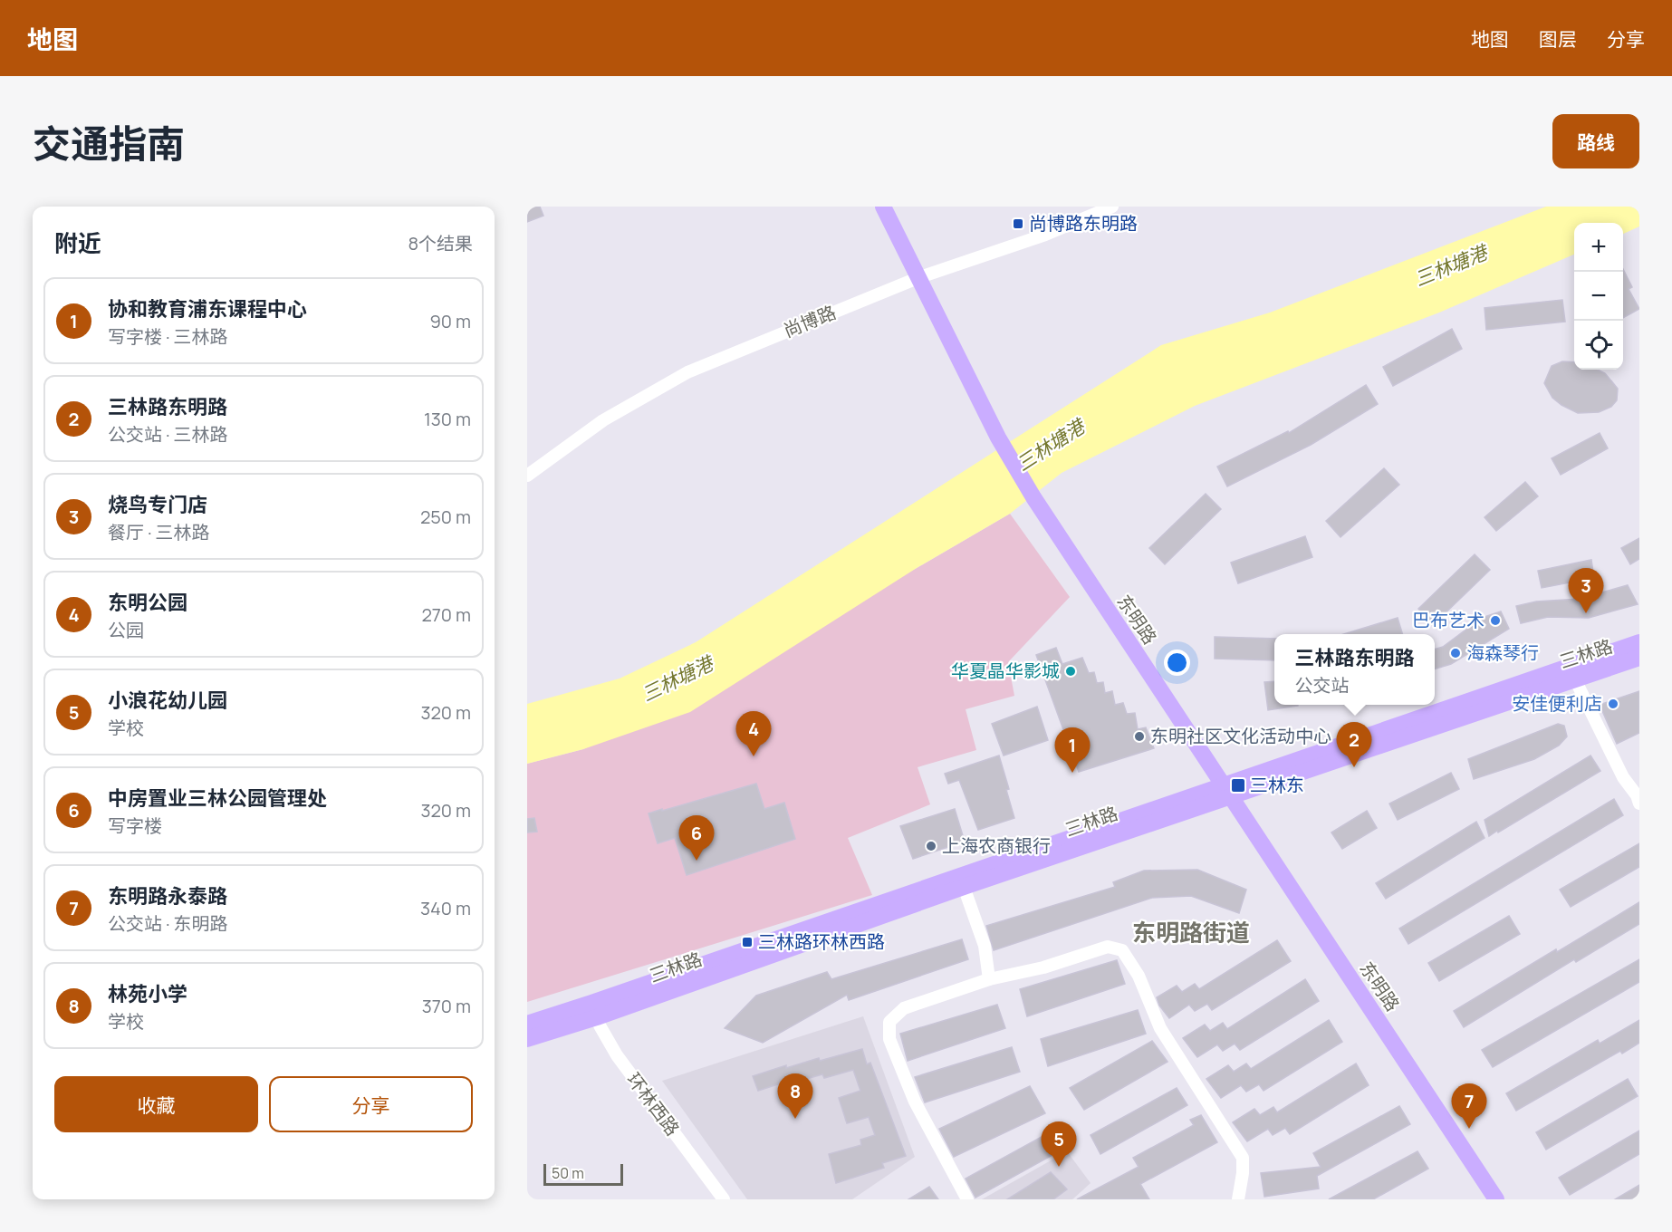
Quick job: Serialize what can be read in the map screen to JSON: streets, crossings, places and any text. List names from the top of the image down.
{
  "streets": {
    "main road": ["东明路", "三林路"],
    "street": ["尚博路", "环林西路"]
  },
  "crossings": [
    ["尚博路", "东明路"],
    ["东明路", "三林路"],
    ["三林路", "环林西路"]
  ],
  "districts": ["东明路街道"],
  "water": ["三林塘港"],
  "places": {
    "transit": ["尚博路东明路", "三林东", "三林路环林西路"],
    "other": [
      "巴布艺术",
      "海森琴行",
      "华夏晶华影城",
      "安佳便利店",
      "东明社区文化活动中心",
      "上海农商银行"
    ]
  },
  "scale_bar": "50 m",
  "page": {
    "header": "地图",
    "nav": ["地图", "图层", "分享"],
    "title": "交通指南",
    "buttons": [
      "路线",
      ["收藏", "分享"]
    ],
    "heading": ["附近", "8个结果"],
    "map_buttons": ["+", "−"],
    "list": [
      {
        "mark": "1",
        "name": "协和教育浦东课程中心",
        "note": "写字楼 · 三林路",
        "value": "90 m"
      },
      {
        "mark": "2",
        "name": "三林路东明路",
        "note": "公交站 · 三林路",
        "value": "130 m"
      },
      {
        "mark": "3",
        "name": "烧鸟专门店",
        "note": "餐厅 · 三林路",
        "value": "250 m"
      },
      {
        "mark": "4",
        "name": "东明公园",
        "note": "公园",
        "value": "270 m"
      },
      {
        "mark": "5",
        "name": "小浪花幼儿园",
        "note": "学校",
        "value": "320 m"
      },
      {
        "mark": "6",
        "name": "中房置业三林公园管理处",
        "note": "写字楼",
        "value": "320 m"
      },
      {
        "mark": "7",
        "name": "东明路永泰路",
        "note": "公交站 · 东明路",
        "value": "340 m"
      },
      {
        "mark": "8",
        "name": "林苑小学",
        "note": "学校",
        "value": "370 m"
      }
    ],
    "pins": [
      "3",
      "4",
      "2",
      "1",
      "6",
      "8",
      "7",
      "5"
    ],
    "popup": ["三林路东明路", "公交站"],
    "scale": "50 m"
  }
}
